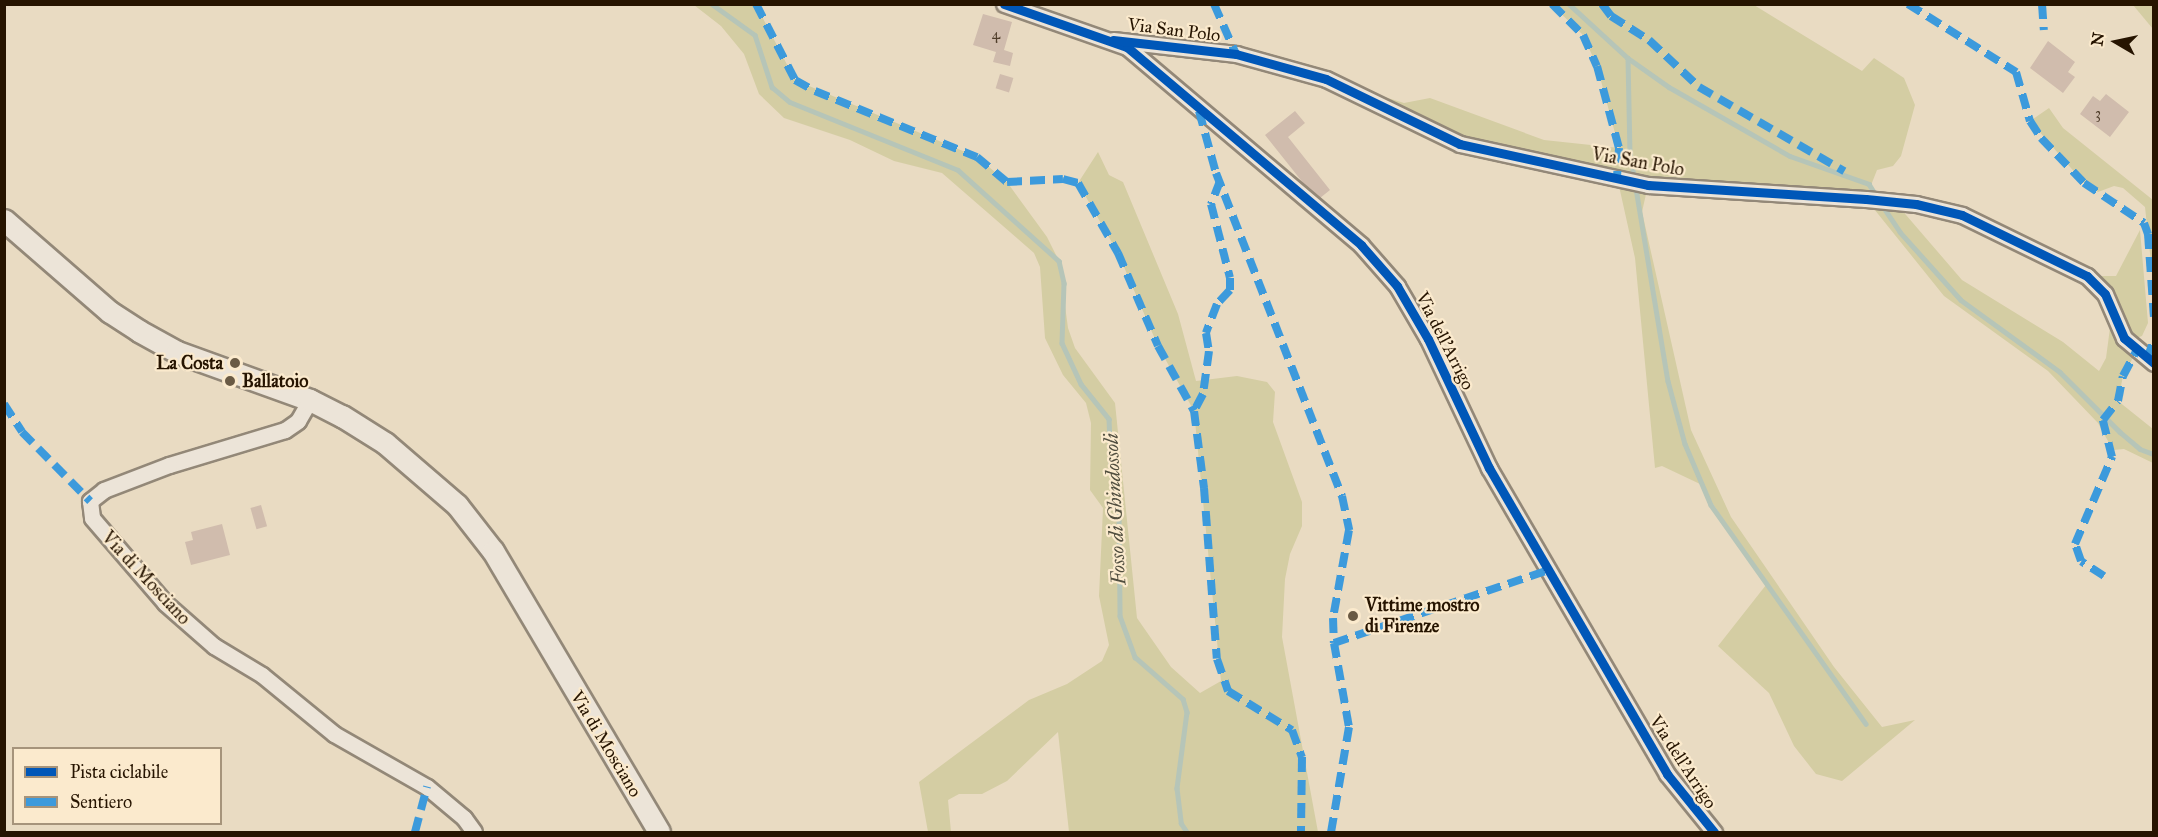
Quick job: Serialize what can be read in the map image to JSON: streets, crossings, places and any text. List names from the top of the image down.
{
  "streets": {
    "main road": ["Via di Mosciano"],
    "street": ["Via San Polo", "Via dell'Arrigo"]
  },
  "crossings": [
    ["Via San Polo", "Via dell'Arrigo"]
  ],
  "water": ["Fosso di Ghindossoli"],
  "places": ["La Costa", "Ballatoio", "Vittime mostro di Firenze"],
  "house_numbers": ["4", "3"],
  "legend": ["Pista ciclabile", "Sentiero"],
  "north": "left"
}
